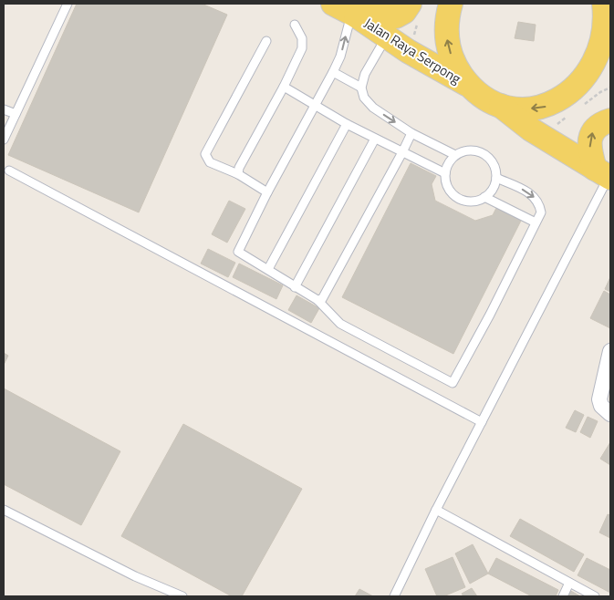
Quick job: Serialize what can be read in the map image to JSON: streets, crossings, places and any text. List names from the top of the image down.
{
  "streets": {
    "main road": ["Jalan Raya Serpong"]
  }
}
